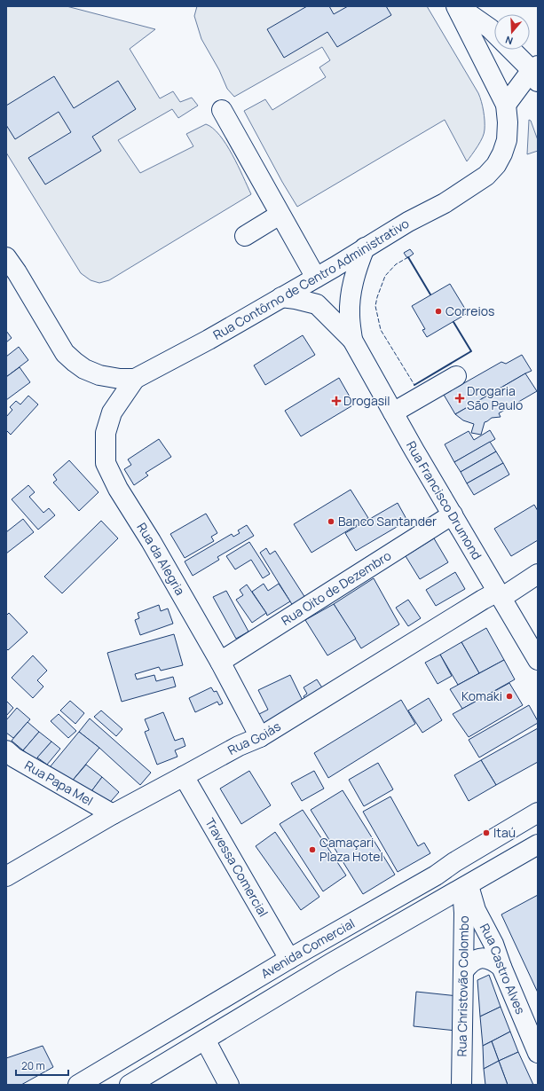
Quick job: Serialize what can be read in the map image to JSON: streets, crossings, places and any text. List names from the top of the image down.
{
  "streets": {
    "main road": [
      "Rua Contôrno de Centro Administrativo",
      "Rua Francisco Drumond",
      "Rua da Alegria",
      "Rua Oito de Dezembro",
      "Rua Goiás",
      "Rua Papa Mel",
      "Travessa Comercial",
      "Avenida Comercial",
      "Rua Castro Alves",
      "Rua Christovão Colombo"
    ]
  },
  "crossings": [
    ["Rua Contôrno de Centro Administrativo", "Rua Francisco Drumond"],
    ["Rua Contôrno de Centro Administrativo", "Rua da Alegria"],
    ["Rua Francisco Drumond", "Rua Oito de Dezembro"],
    ["Rua Francisco Drumond", "Rua Goiás"],
    ["Rua da Alegria", "Rua Oito de Dezembro"],
    ["Rua da Alegria", "Rua Goiás"],
    ["Rua Goiás", "Rua Papa Mel"],
    ["Rua Goiás", "Travessa Comercial"],
    ["Travessa Comercial", "Avenida Comercial"],
    ["Avenida Comercial", "Rua Castro Alves"],
    ["Avenida Comercial", "Rua Christovão Colombo"],
    ["Rua Castro Alves", "Rua Christovão Colombo"]
  ],
  "places": {
    "other": [
      "Correios",
      "Banco Santander",
      "Komaki",
      "Itaú",
      "Camaçari Plaza Hotel"
    ],
    "health": ["Drogaria São Paulo", "Drogasil"]
  },
  "scale_bar": "20 m",
  "north": "bottom"
}
